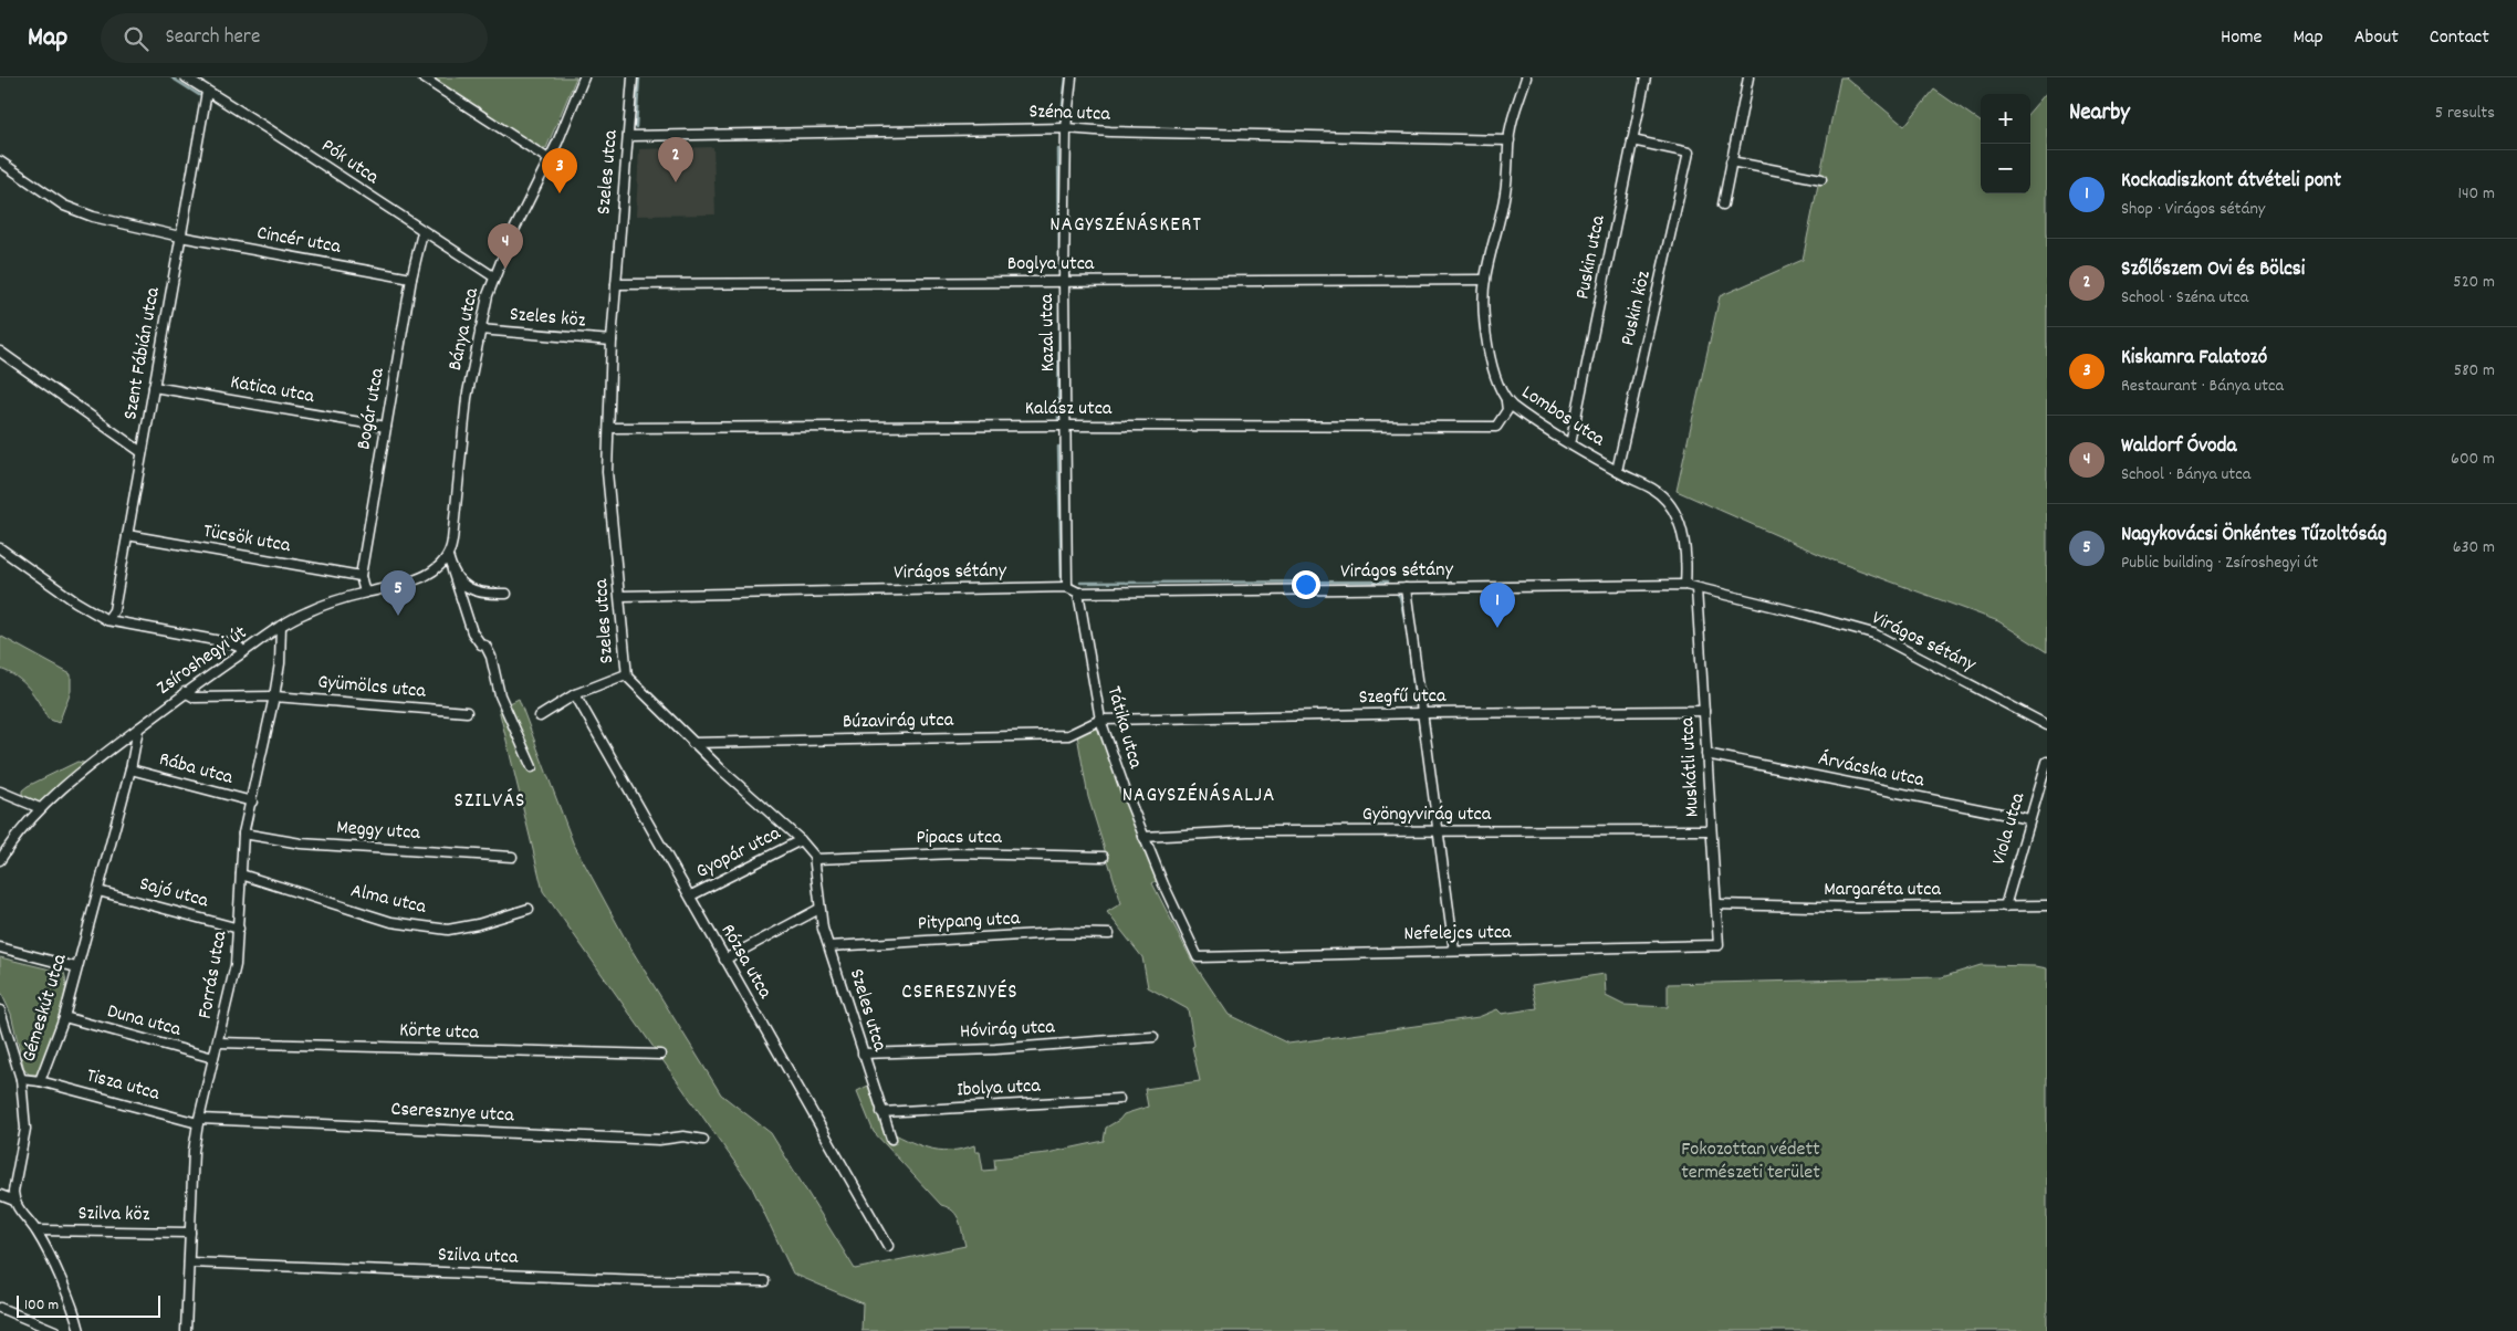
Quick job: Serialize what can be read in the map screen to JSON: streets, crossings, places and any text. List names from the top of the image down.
{
  "streets": {
    "street": [
      "Széna utca",
      "Pók utca",
      "Szeles utca",
      "Cincér utca",
      "Puskin utca",
      "Boglya utca",
      "Puskin köz",
      "Szeles köz",
      "Bánya utca",
      "Kazal utca",
      "Szent Fábián utca",
      "Katica utca",
      "Bogár utca",
      "Kalász utca",
      "Lombos utca",
      "Tücsök utca",
      "Virágos sétány",
      "Zsíroshegyi út",
      "Gyümölcs utca",
      "Szegfű utca",
      "Búzavirág utca",
      "Tátika utca",
      "Muskátli utca",
      "Rába utca",
      "Árvácska utca",
      "Gyöngyvirág utca",
      "Viola utca",
      "Meggy utca",
      "Pipacs utca",
      "Gyopár utca",
      "Margaréta utca",
      "Sajó utca",
      "Alma utca",
      "Pitypang utca",
      "Nefelejcs utca",
      "Rózsa utca",
      "Forrás utca",
      "Gémeskút utca",
      "Duna utca",
      "Hóvirág utca",
      "Körte utca",
      "Tisza utca",
      "Ibolya utca",
      "Cseresznye utca",
      "Szilva köz",
      "Szilva utca"
    ]
  },
  "crossings": [
    ["Széna utca", "Szeles utca"],
    ["Széna utca", "Kazal utca"],
    ["Széna utca", "Lombos utca"],
    ["Pók utca", "Bánya utca"],
    ["Pók utca", "Szent Fábián utca"],
    ["Pók utca", "Bogár utca"],
    ["Szeles utca", "Boglya utca"],
    ["Szeles utca", "Szeles köz"],
    ["Szeles utca", "Kalász utca"],
    ["Szeles utca", "Virágos sétány"],
    ["Szeles utca", "Búzavirág utca"],
    ["Szeles utca", "Pipacs utca"],
    ["Szeles utca", "Gyopár utca"],
    ["Szeles utca", "Pitypang utca"],
    ["Szeles utca", "Hóvirág utca"],
    ["Szeles utca", "Ibolya utca"],
    ["Cincér utca", "Szent Fábián utca"],
    ["Cincér utca", "Bogár utca"],
    ["Puskin utca", "Puskin köz"],
    ["Puskin utca", "Lombos utca"],
    ["Boglya utca", "Kazal utca"],
    ["Boglya utca", "Lombos utca"],
    ["Puskin köz", "Lombos utca"],
    ["Szeles köz", "Bánya utca"],
    ["Bánya utca", "Zsíroshegyi út"],
    ["Kazal utca", "Kalász utca"],
    ["Kazal utca", "Virágos sétány"],
    ["Szent Fábián utca", "Katica utca"],
    ["Szent Fábián utca", "Tücsök utca"],
    ["Katica utca", "Bogár utca"],
    ["Bogár utca", "Tücsök utca"],
    ["Bogár utca", "Zsíroshegyi út"],
    ["Kalász utca", "Lombos utca"],
    ["Lombos utca", "Virágos sétány"],
    ["Virágos sétány", "Tátika utca"],
    ["Virágos sétány", "Muskátli utca"],
    ["Zsíroshegyi út", "Gyümölcs utca"],
    ["Zsíroshegyi út", "Forrás utca"],
    ["Zsíroshegyi út", "Gémeskút utca"],
    ["Gyümölcs utca", "Forrás utca"],
    ["Szegfű utca", "Búzavirág utca"],
    ["Szegfű utca", "Tátika utca"],
    ["Szegfű utca", "Muskátli utca"],
    ["Búzavirág utca", "Tátika utca"],
    ["Tátika utca", "Gyöngyvirág utca"],
    ["Tátika utca", "Nefelejcs utca"],
    ["Muskátli utca", "Árvácska utca"],
    ["Muskátli utca", "Gyöngyvirág utca"],
    ["Muskátli utca", "Margaréta utca"],
    ["Muskátli utca", "Nefelejcs utca"],
    ["Rába utca", "Forrás utca"],
    ["Rába utca", "Gémeskút utca"],
    ["Árvácska utca", "Viola utca"],
    ["Viola utca", "Margaréta utca"],
    ["Meggy utca", "Forrás utca"],
    ["Gyopár utca", "Rózsa utca"],
    ["Sajó utca", "Forrás utca"],
    ["Sajó utca", "Gémeskút utca"],
    ["Alma utca", "Forrás utca"],
    ["Forrás utca", "Duna utca"],
    ["Forrás utca", "Körte utca"],
    ["Forrás utca", "Tisza utca"],
    ["Forrás utca", "Cseresznye utca"],
    ["Forrás utca", "Szilva köz"],
    ["Forrás utca", "Szilva utca"],
    ["Gémeskút utca", "Duna utca"],
    ["Gémeskút utca", "Tisza utca"],
    ["Tisza utca", "Cseresznye utca"]
  ],
  "districts": [
    "NAGYSZÉNÁSKERT",
    "NAGYSZÉNÁSALJA",
    "SZILVÁS",
    "CSERESZNYÉS"
  ],
  "parks": ["Fokozottan védett természeti terület"],
  "scale_bar": "100 m",
  "page": {
    "header": "Map",
    "search": "Search here",
    "nav": [
      "Home",
      "Map",
      "About",
      "Contact"
    ],
    "heading": ["Nearby", "5 results"],
    "map_buttons": ["+", "−"],
    "pins": [
      "2",
      "3",
      "4",
      "5",
      "1"
    ],
    "list": [
      {
        "mark": "1",
        "name": "Kockadiszkont átvételi pont",
        "note": "Shop · Virágos sétány",
        "value": "140 m"
      },
      {
        "mark": "2",
        "name": "Szőlőszem Ovi és Bölcsi",
        "note": "School · Széna utca",
        "value": "520 m"
      },
      {
        "mark": "3",
        "name": "Kiskamra Falatozó",
        "note": "Restaurant · Bánya utca",
        "value": "580 m"
      },
      {
        "mark": "4",
        "name": "Waldorf Óvoda",
        "note": "School · Bánya utca",
        "value": "600 m"
      },
      {
        "mark": "5",
        "name": "Nagykovácsi Önkéntes Tűzoltóság",
        "note": "Public building · Zsíroshegyi út",
        "value": "630 m"
      }
    ],
    "scale": "100 m"
  }
}
